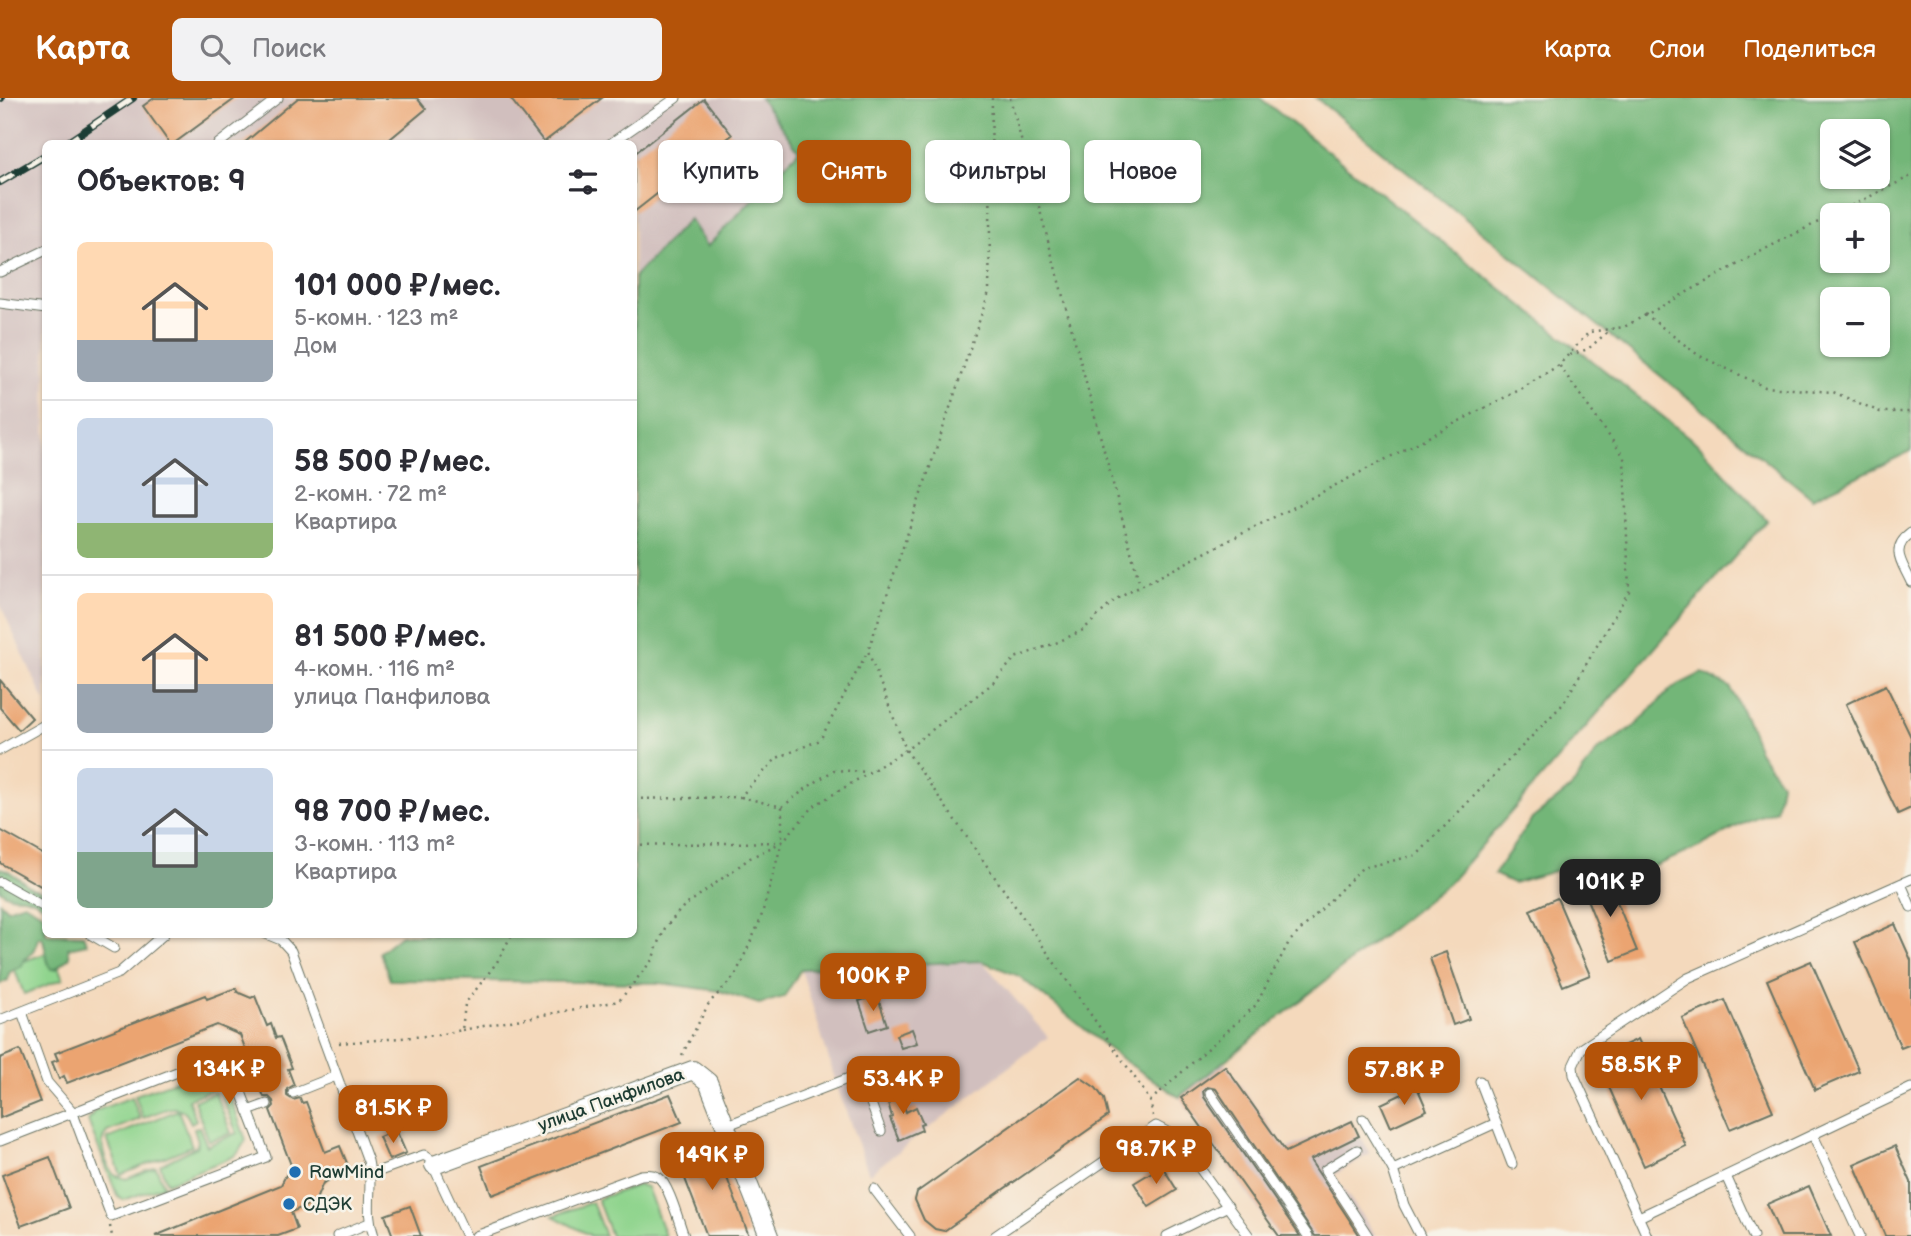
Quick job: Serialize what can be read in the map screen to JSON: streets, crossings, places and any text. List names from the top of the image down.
{
  "streets": {
    "street": ["улица Панфилова"]
  },
  "places": ["RawMind", "СДЭК"],
  "page": {
    "header": "Карта",
    "search": "Поиск",
    "nav": ["Карта", "Слои", "Поделиться"],
    "map_buttons": ["+", "−"],
    "chip": [
      "Купить",
      "Снять",
      "Фильтры",
      "Новое"
    ],
    "heading": "Объектов: 9",
    "list": [
      {
        "name": "101 000 ₽/мес.",
        "note": "5-комн. · 123 m² · Дом"
      },
      {
        "name": "58 500 ₽/мес.",
        "note": "2-комн. · 72 m² · Квартира"
      },
      {
        "name": "81 500 ₽/мес.",
        "note": "4-комн. · 116 m² · улица Панфилова"
      },
      {
        "name": "98 700 ₽/мес.",
        "note": "3-комн. · 113 m² · Квартира"
      }
    ],
    "price": [
      "101K ₽",
      "100K ₽",
      "58.5K ₽",
      "134K ₽",
      "57.8K ₽",
      "53.4K ₽",
      "81.5K ₽",
      "98.7K ₽",
      "149K ₽"
    ]
  }
}
